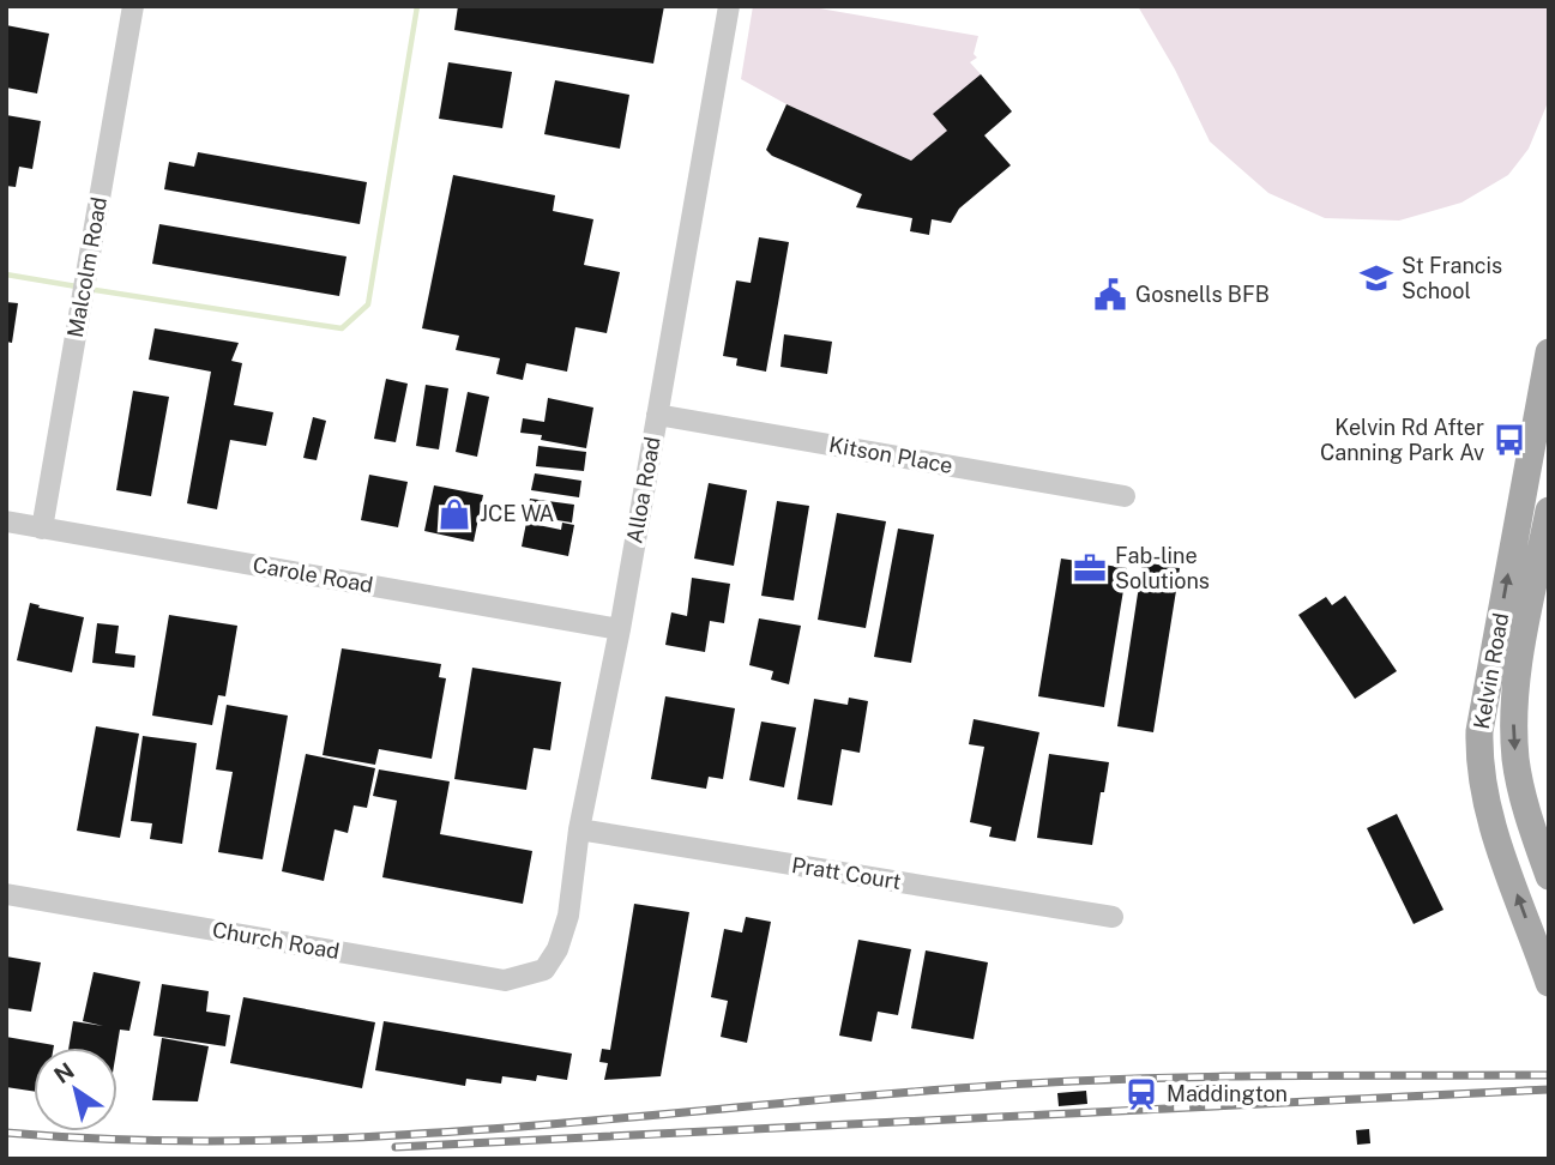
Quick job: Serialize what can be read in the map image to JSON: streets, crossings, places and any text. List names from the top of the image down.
{
  "streets": {
    "main road": ["Kelvin Road"],
    "street": [
      "Malcolm Road",
      "Kitson Place",
      "Alloa Road",
      "Carole Road",
      "Pratt Court",
      "Church Road"
    ]
  },
  "crossings": [
    ["Malcolm Road", "Carole Road"],
    ["Kitson Place", "Alloa Road"],
    ["Alloa Road", "Carole Road"],
    ["Alloa Road", "Pratt Court"],
    ["Alloa Road", "Church Road"]
  ],
  "places": {
    "school or university": ["St Francis School"],
    "public building": ["Gosnells BFB"],
    "bus stop": ["Kelvin Rd After Canning Park Av"],
    "shop": ["JCE WA"],
    "office": ["Fab-line Solutions"],
    "station": ["Maddington"]
  },
  "north": "top left"
}
